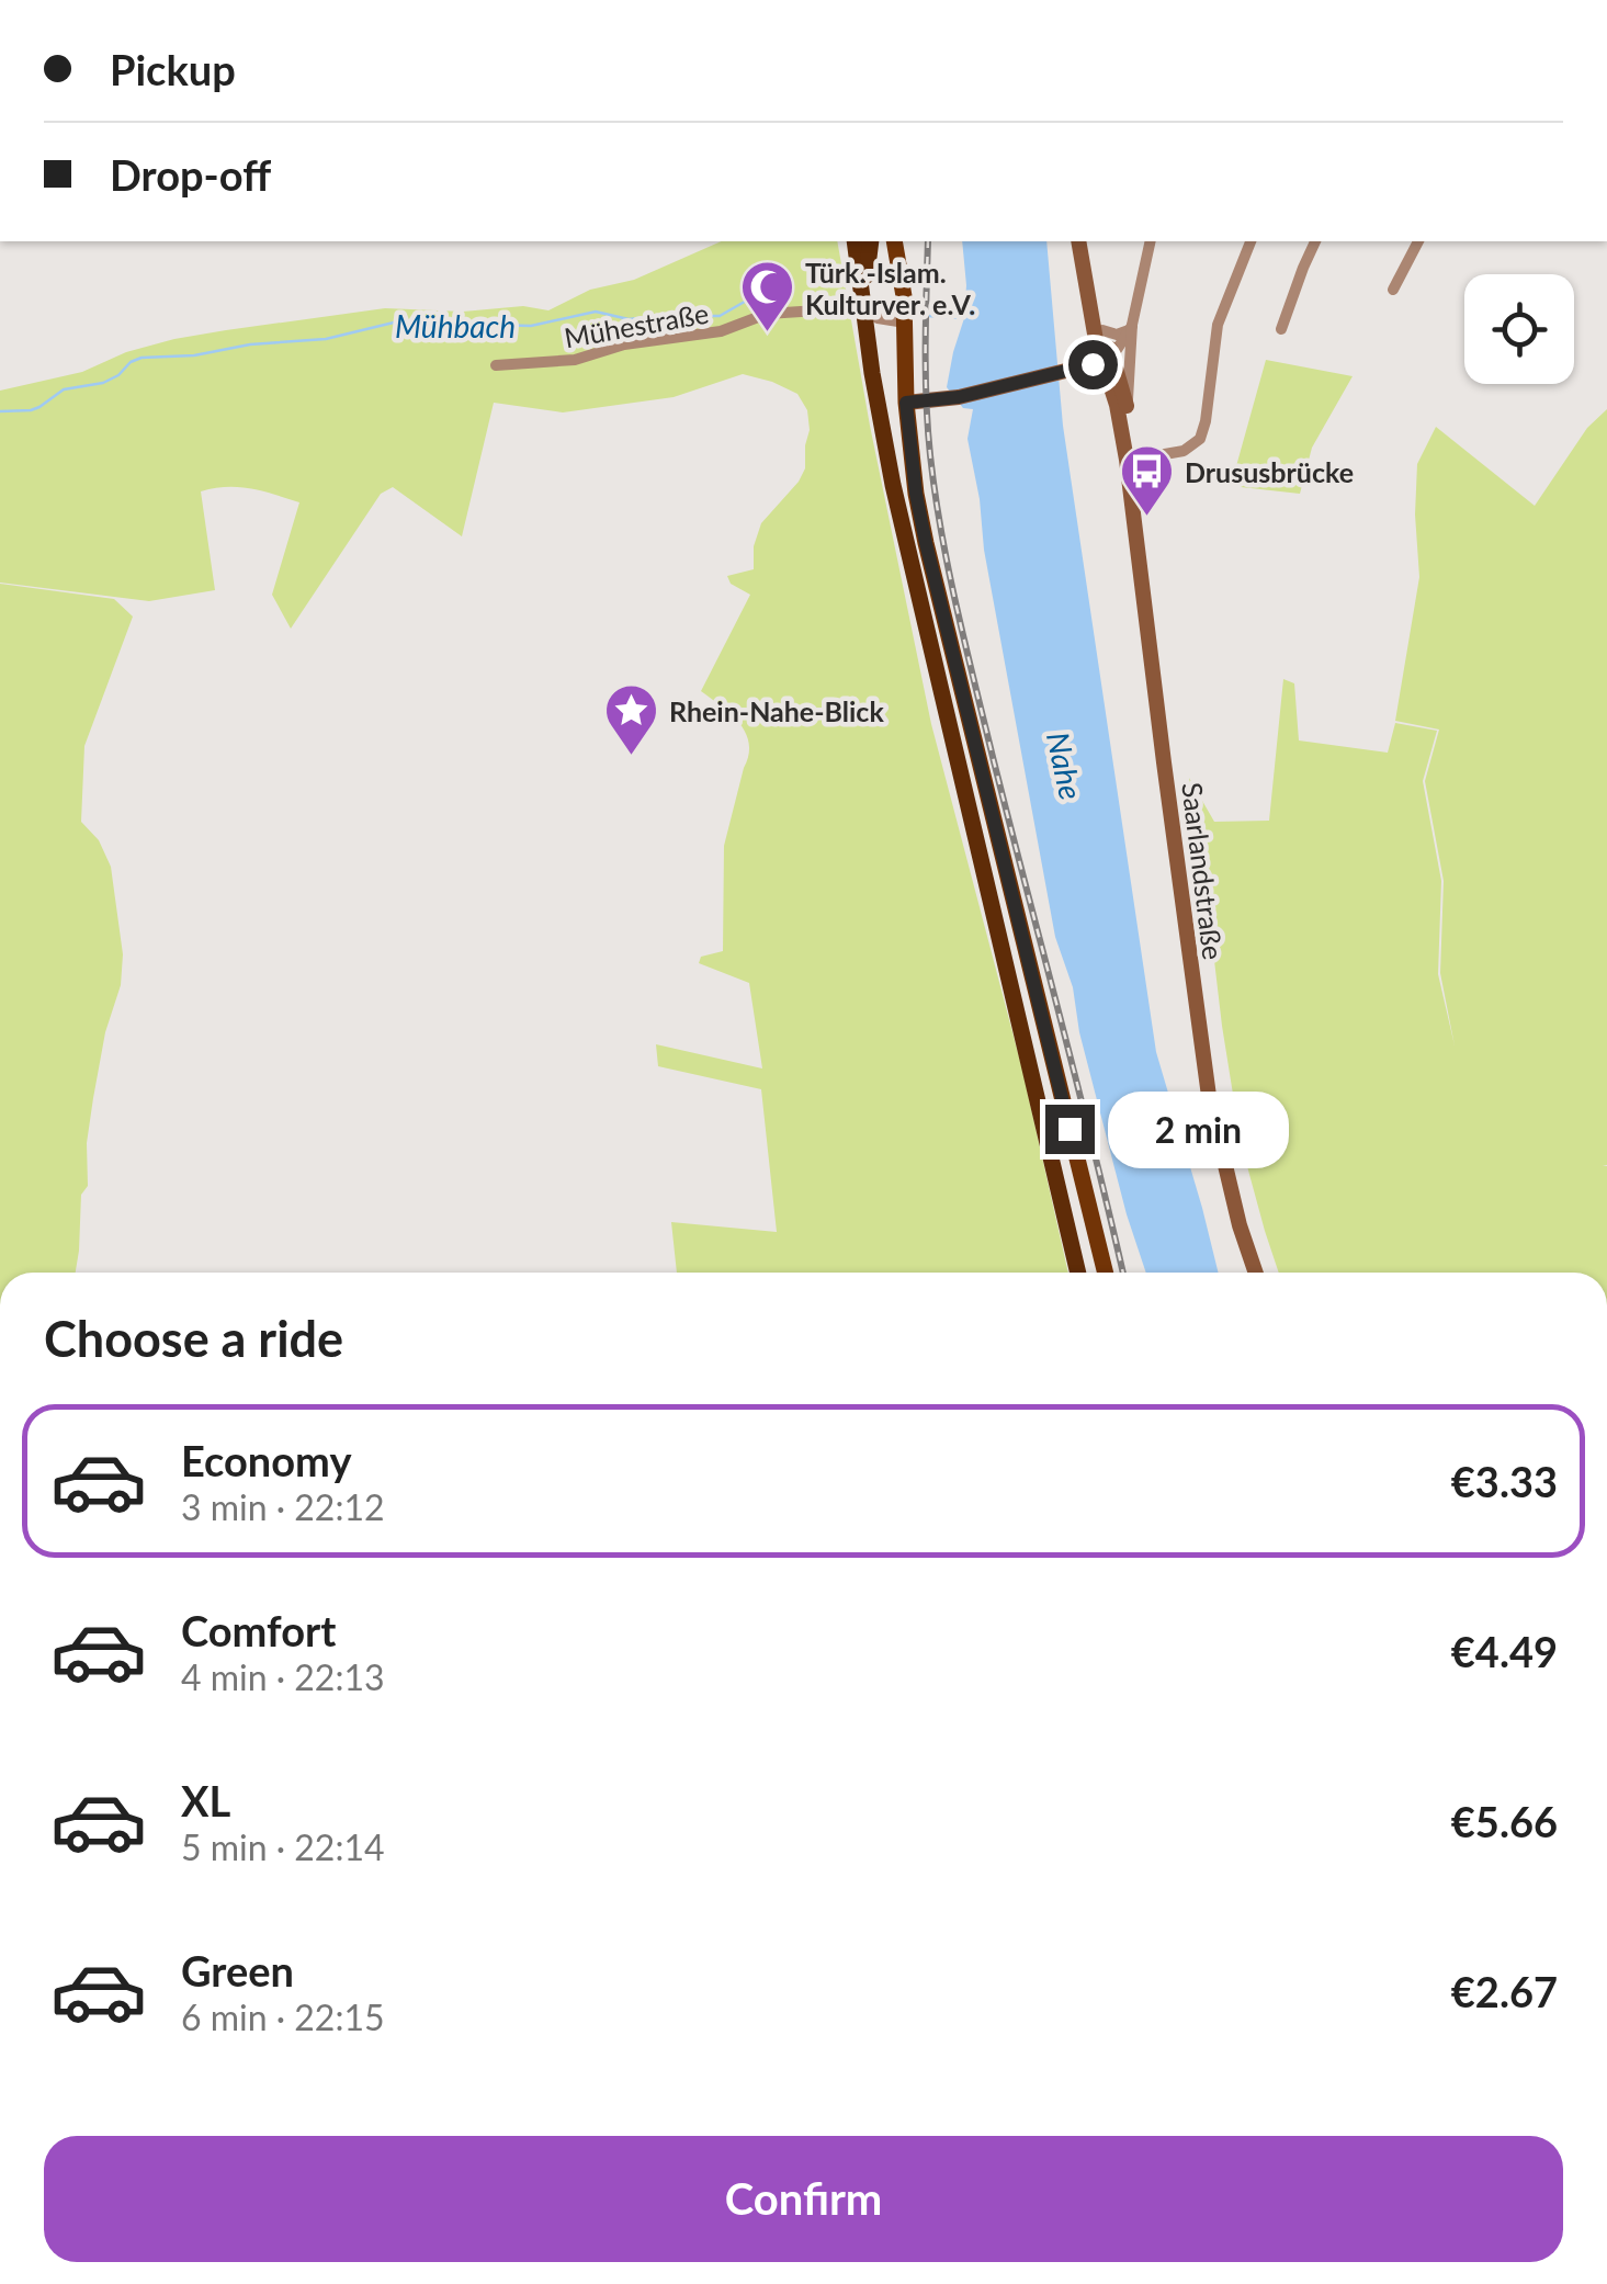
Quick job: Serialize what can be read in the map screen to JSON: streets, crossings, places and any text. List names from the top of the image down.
{
  "streets": {
    "main road": ["Saarlandstraße"],
    "street": ["Mühestraße"]
  },
  "water": ["Mühbach", "Nahe"],
  "places": {
    "mosque": ["Türk.-Islam. Kulturver. e.V."],
    "bus stop": ["Drususbrücke"],
    "place": ["Rhein-Nahe-Blick"]
  },
  "page": {
    "banner": ["Pickup", "Drop-off"],
    "bubble": "2 min",
    "heading": "Choose a ride",
    "list": [
      {
        "name": "Economy",
        "note": "3 min · 22:12",
        "value": "€3.33"
      },
      {
        "name": "Comfort",
        "note": "4 min · 22:13",
        "value": "€4.49"
      },
      {
        "name": "XL",
        "note": "5 min · 22:14",
        "value": "€5.66"
      },
      {
        "name": "Green",
        "note": "6 min · 22:15",
        "value": "€2.67"
      }
    ],
    "buttons": "Confirm"
  }
}
